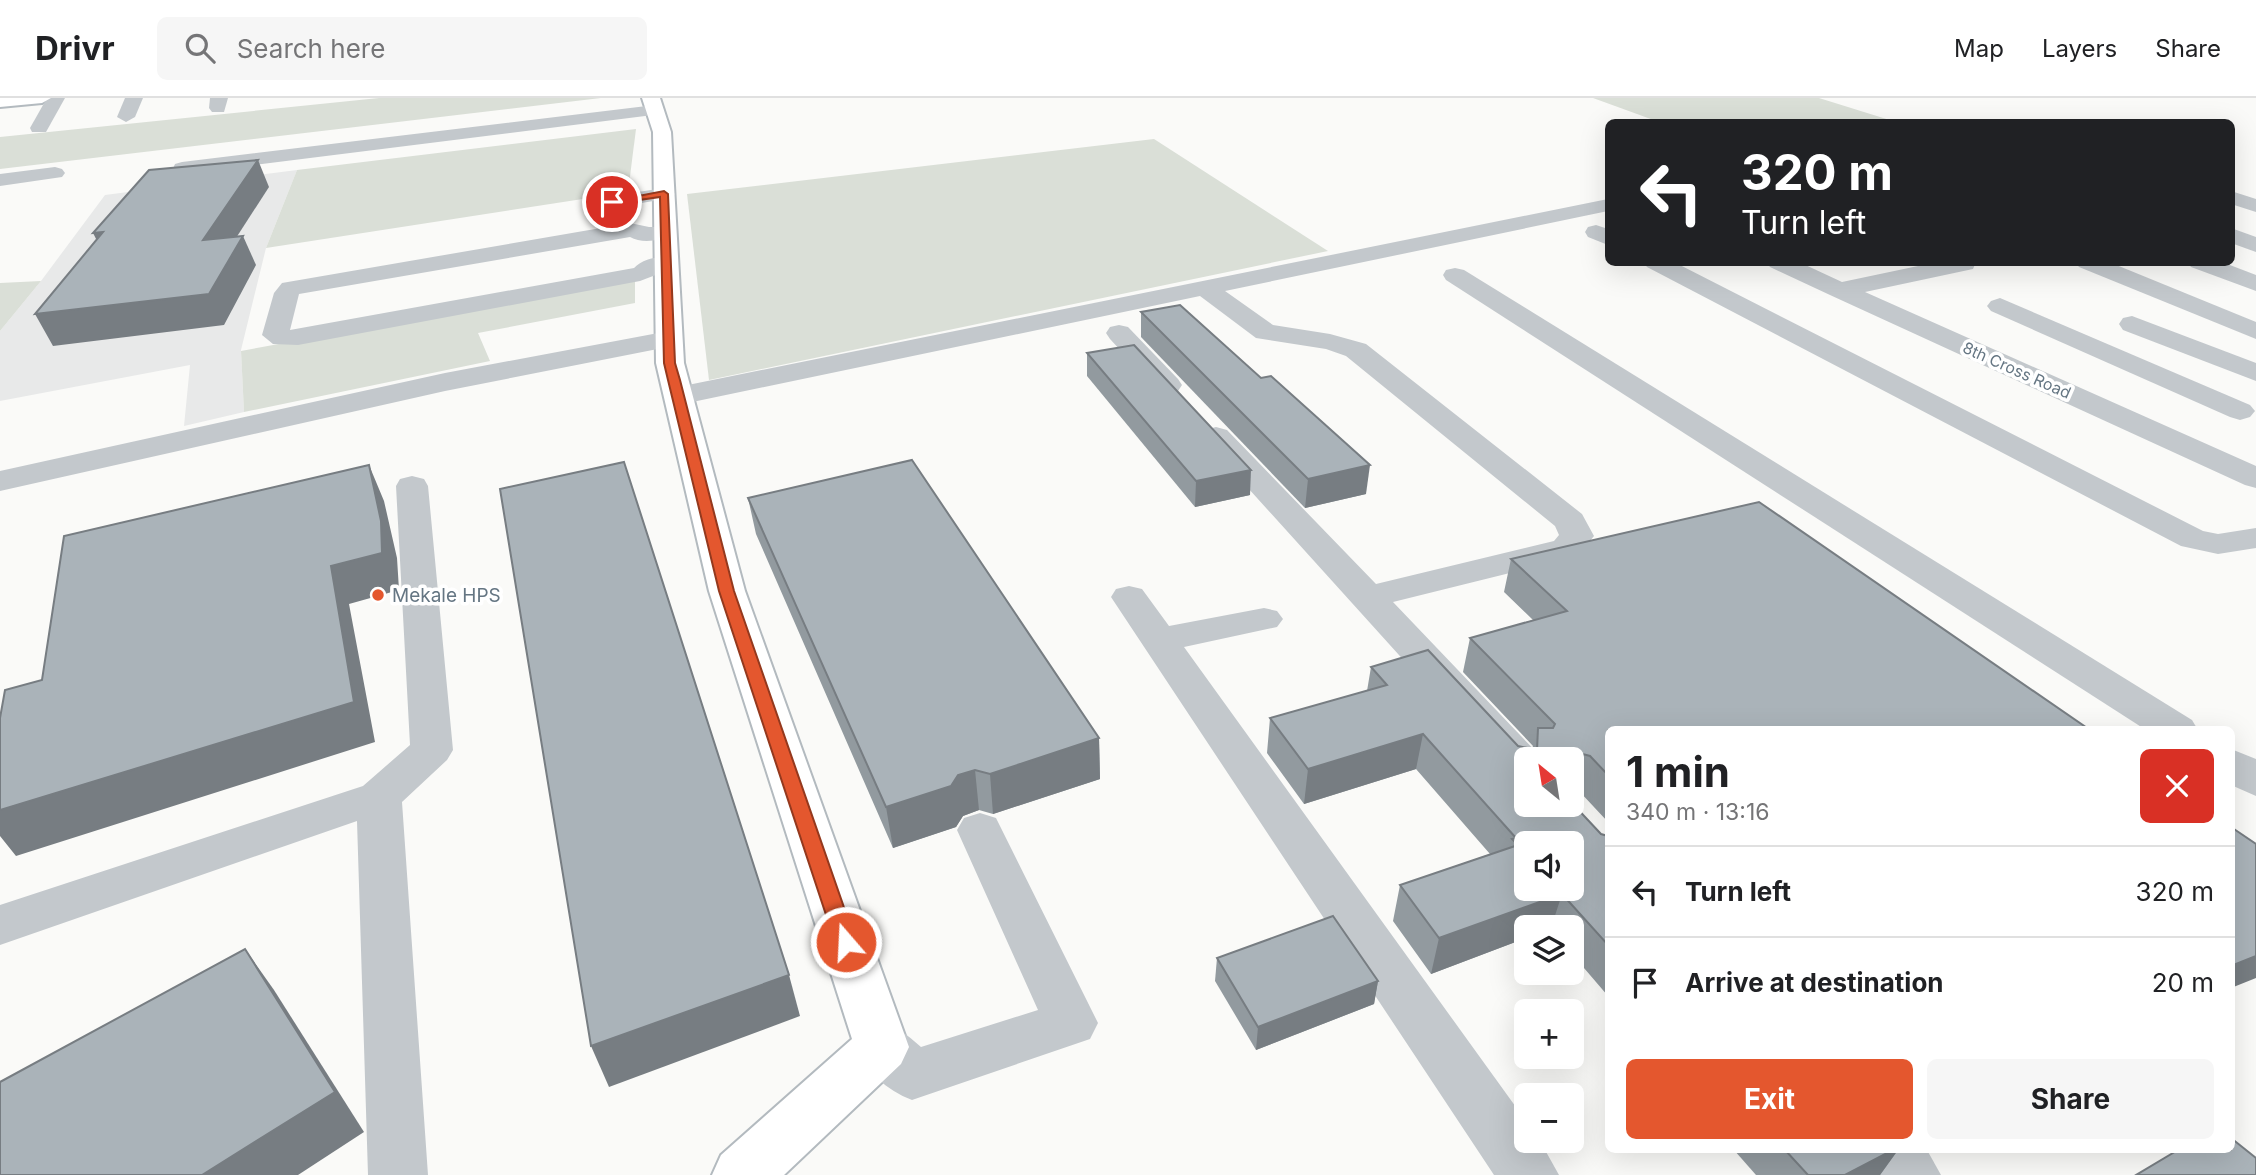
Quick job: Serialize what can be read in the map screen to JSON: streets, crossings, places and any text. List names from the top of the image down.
{
  "streets": {
    "street": ["8th Cross Road"]
  },
  "places": ["Mekale HPS"],
  "north": "top left",
  "page": {
    "header": "Drivr",
    "search": "Search here",
    "nav": ["Map", "Layers", "Share"],
    "turn": ["320 m", "Turn left"],
    "heading": ["1 min", "340 m · 13:16"],
    "map_buttons": ["+", "−"],
    "list": [
      {
        "name": "Turn left",
        "value": "320 m"
      },
      {
        "name": "Arrive at destination",
        "value": "20 m"
      }
    ],
    "buttons": ["Exit", "Share"]
  }
}
